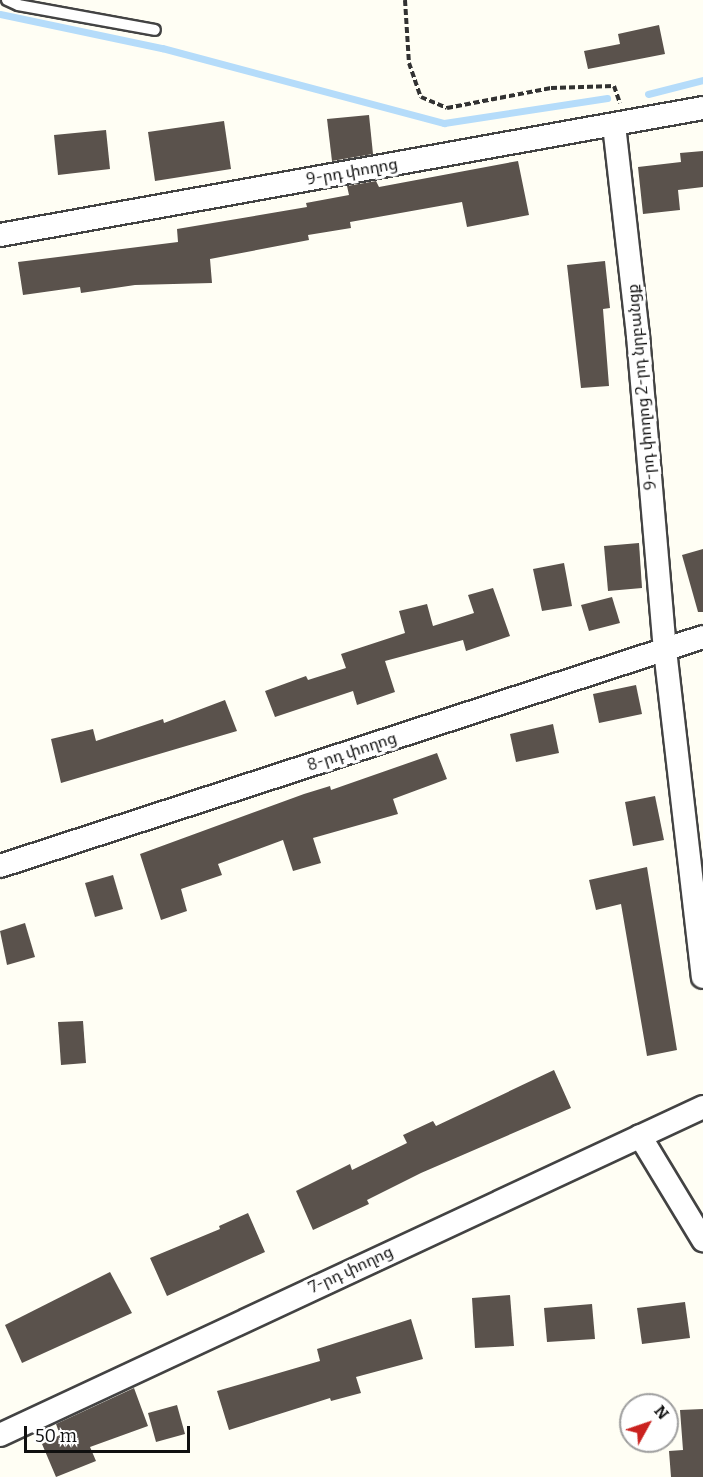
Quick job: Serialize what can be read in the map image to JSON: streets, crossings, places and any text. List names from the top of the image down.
{
  "streets": {
    "street": [
      "9-րդ փողոց",
      "9-րդ փողոց 2-րդ նրբանցք",
      "8-րդ փողոց",
      "7-րդ փողոց"
    ]
  },
  "crossings": [
    ["9-րդ փողոց", "9-րդ փողոց 2-րդ նրբանցք"],
    ["9-րդ փողոց 2-րդ նրբանցք", "8-րդ փողոց"]
  ],
  "scale_bar": "50 m",
  "north": "top right"
}
